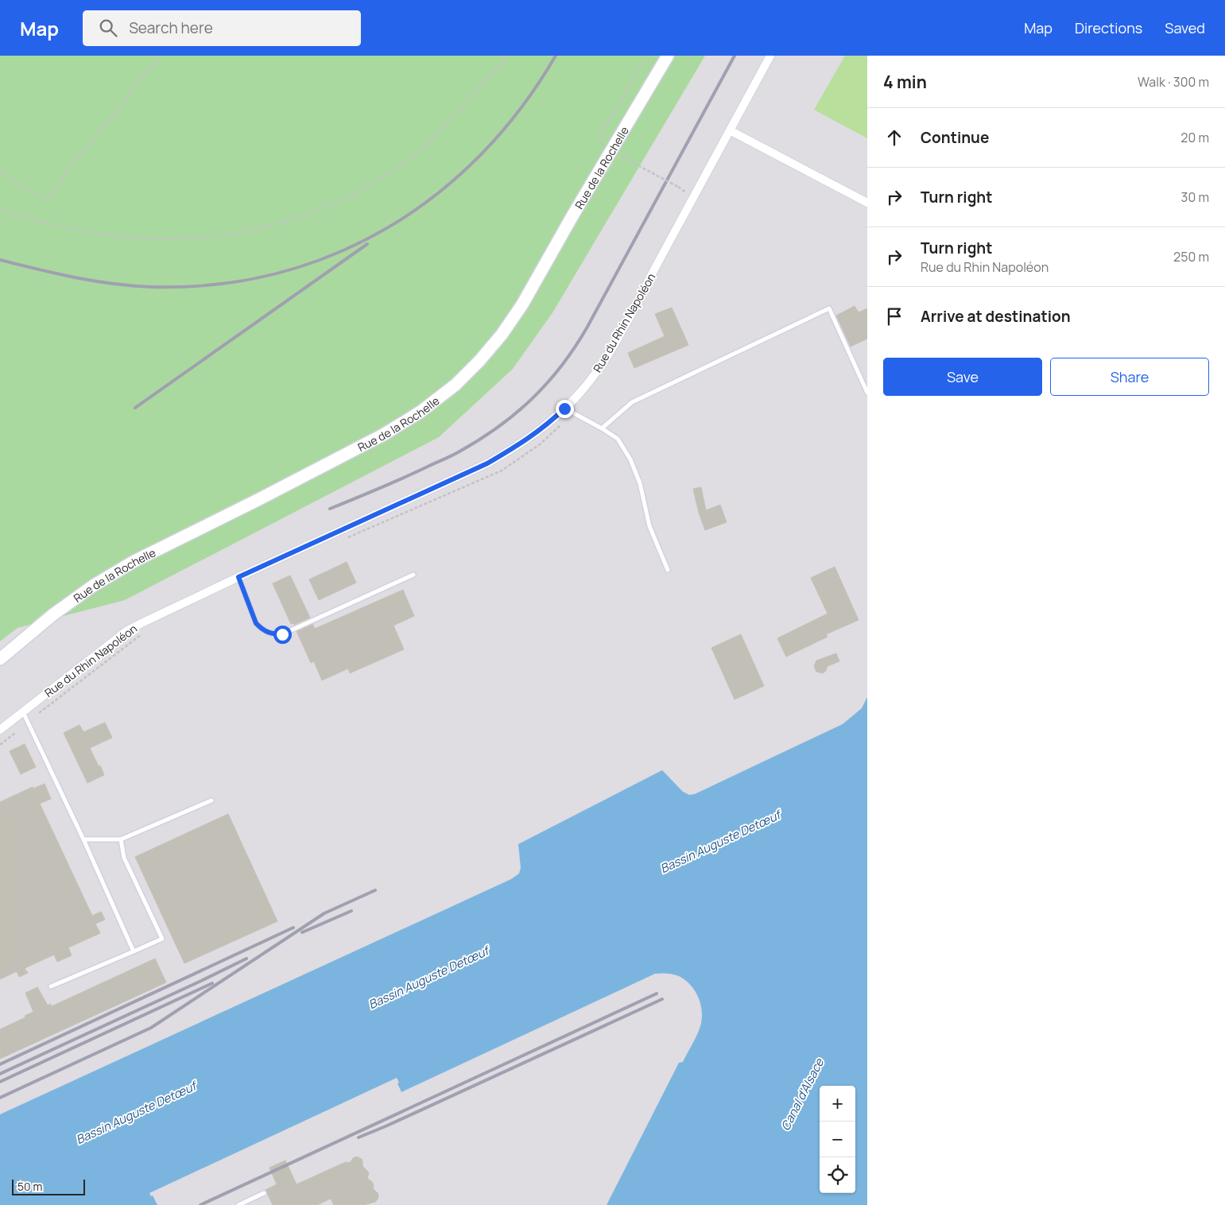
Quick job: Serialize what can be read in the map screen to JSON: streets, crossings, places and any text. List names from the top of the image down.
{
  "streets": {
    "main road": ["Rue de la Rochelle"],
    "street": ["Rue du Rhin Napoléon"]
  },
  "water": ["Bassin Auguste Detœuf", "Canal d'Alsace"],
  "scale_bar": "50 m",
  "page": {
    "header": "Map",
    "search": "Search here",
    "nav": ["Map", "Directions", "Saved"],
    "heading": ["4 min", "Walk · 300 m"],
    "list": [
      ["Continue", "20 m"],
      ["Turn right", "30 m"],
      ["Turn right", "Rue du Rhin Napoléon", "250 m"],
      "Arrive at destination"
    ],
    "buttons": ["Save", "Share"],
    "map_buttons": ["+", "−"],
    "scale": "50 m"
  }
}
